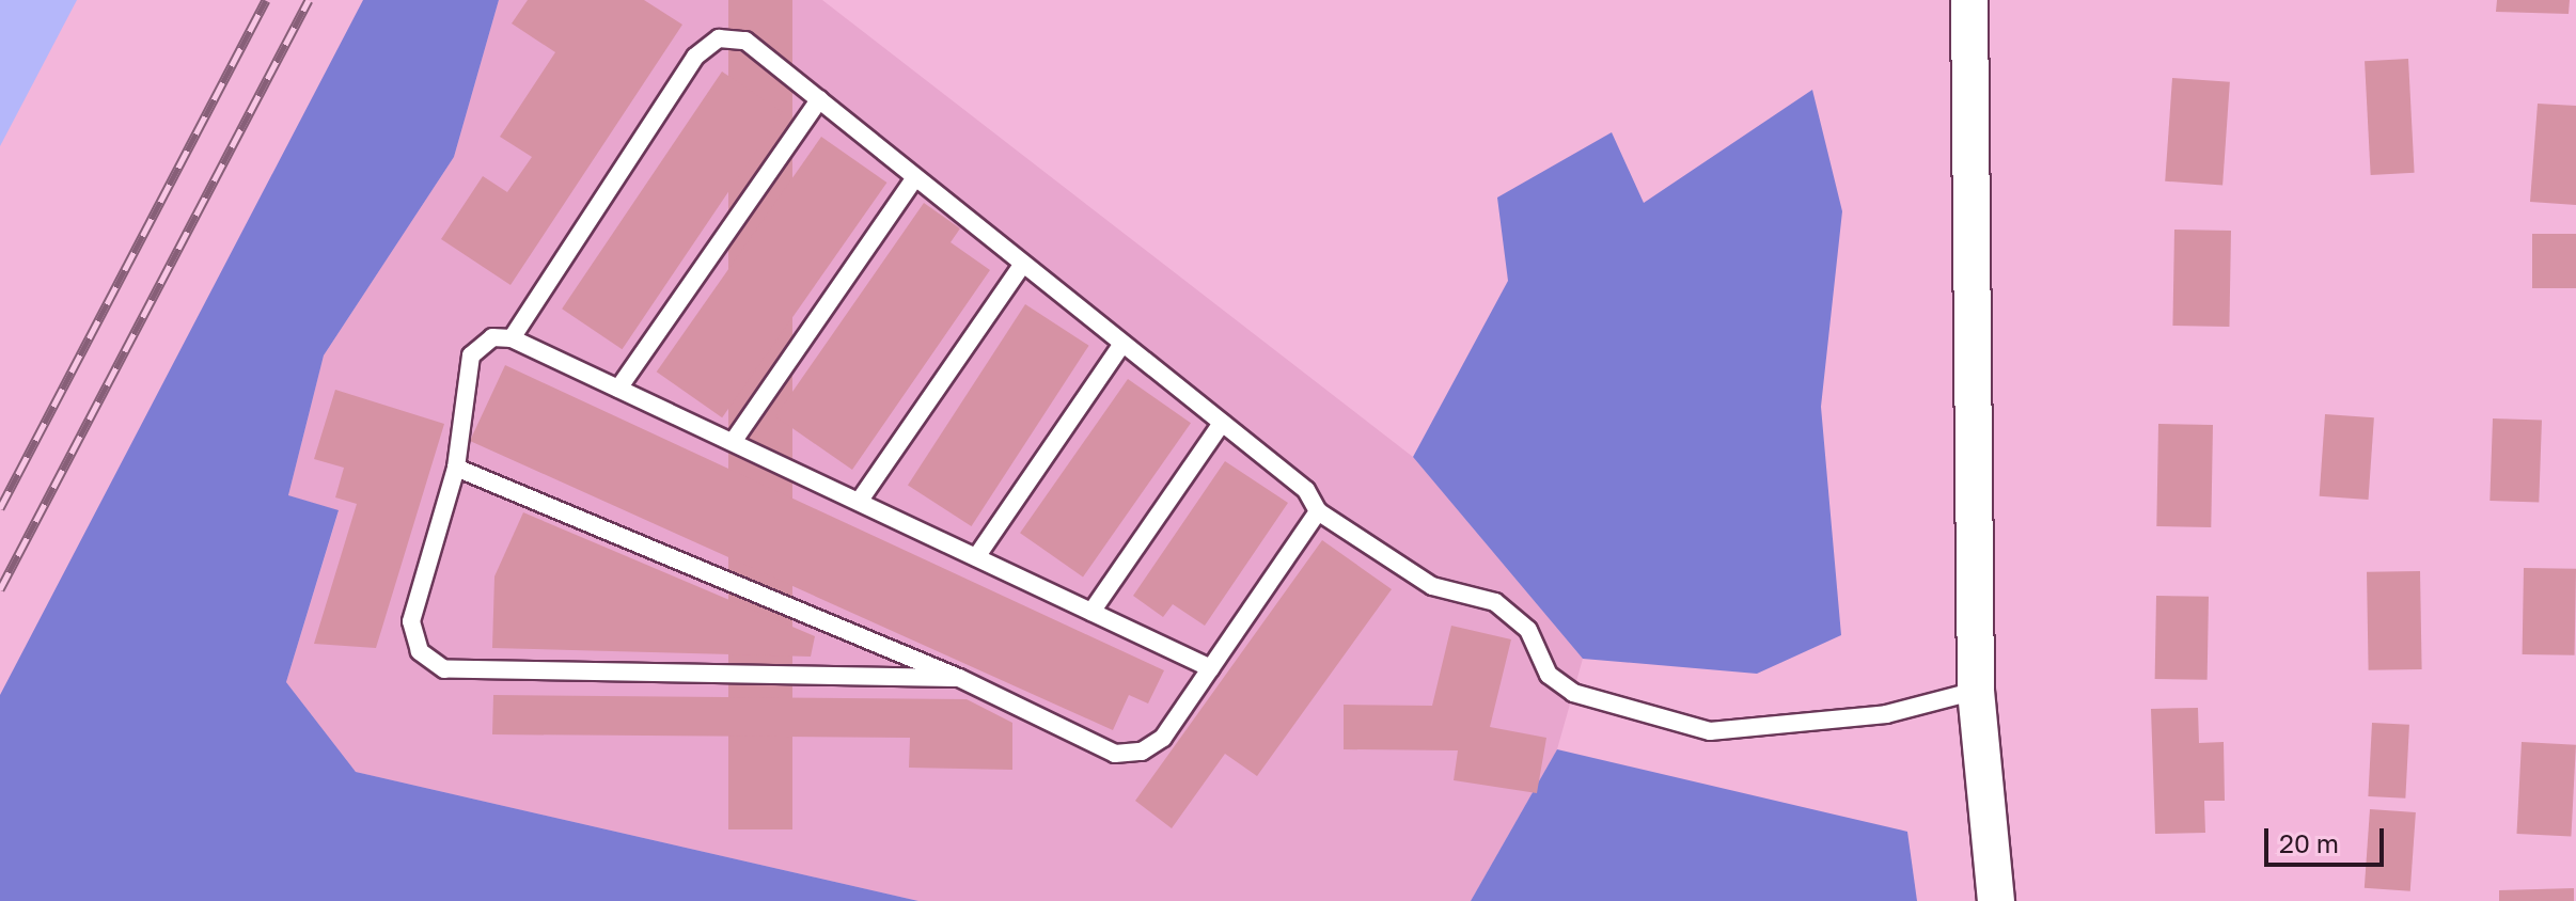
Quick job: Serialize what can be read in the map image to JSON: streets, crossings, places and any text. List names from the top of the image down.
{
  "scale_bar": "20 m"
}
